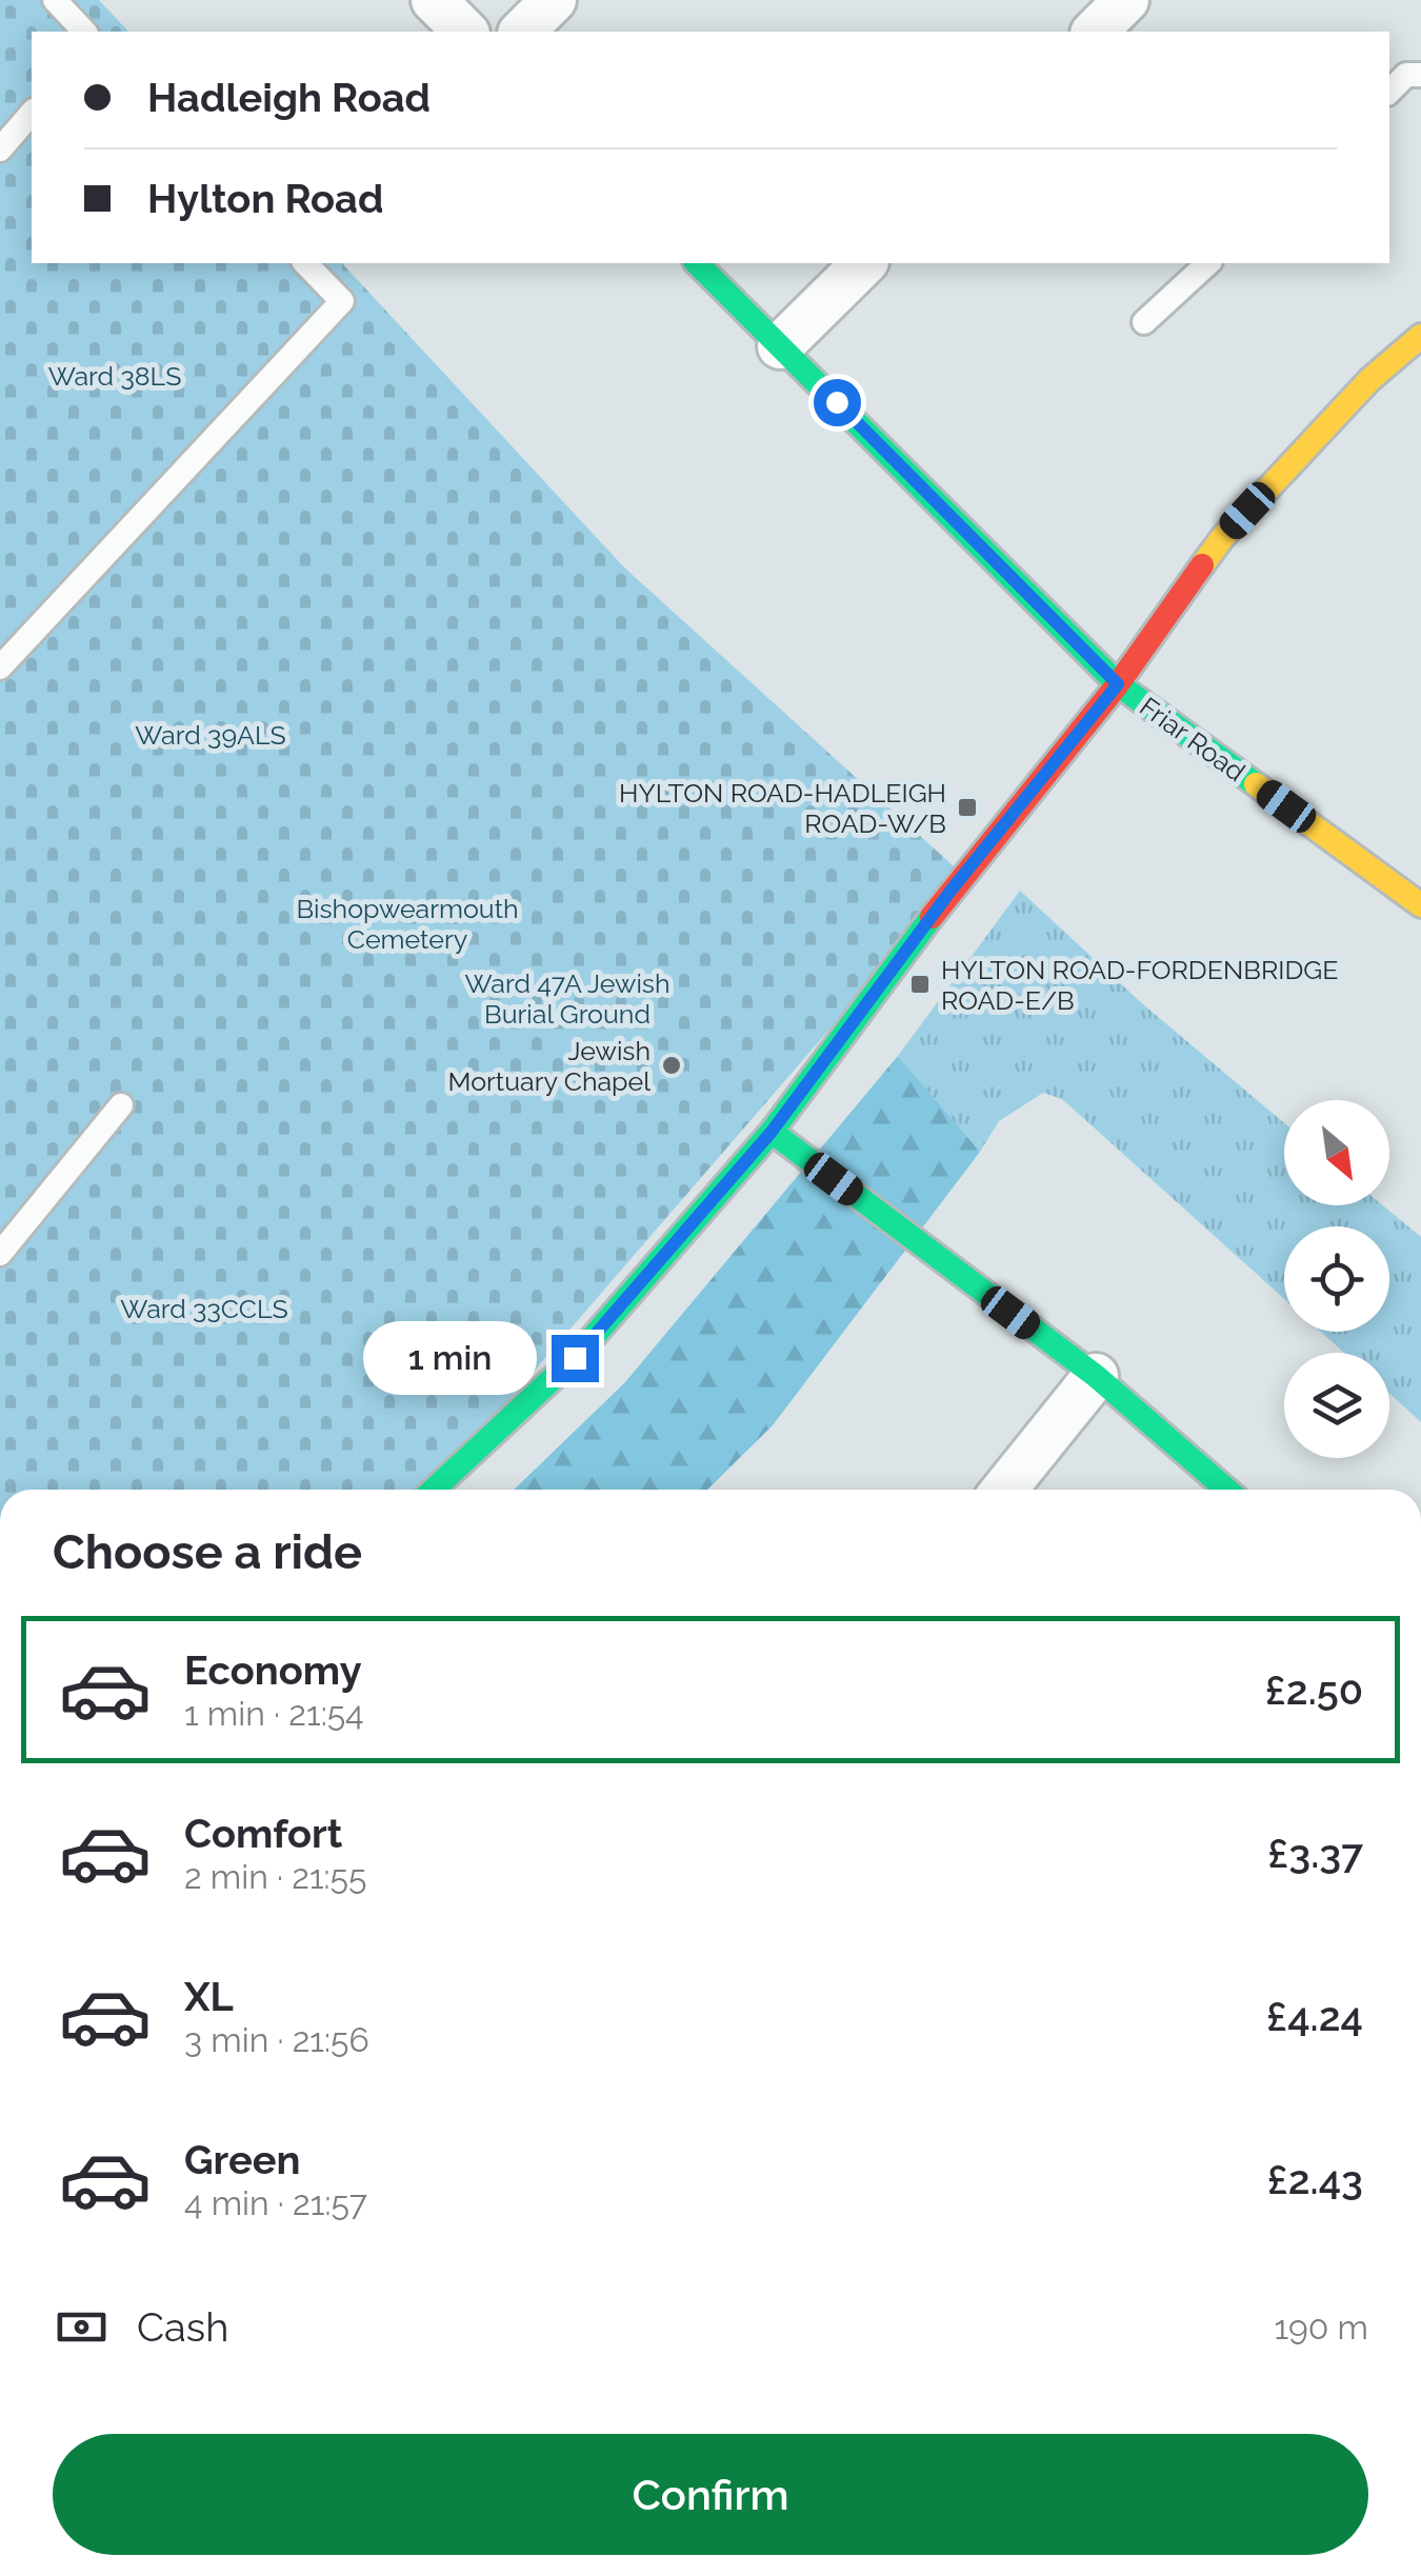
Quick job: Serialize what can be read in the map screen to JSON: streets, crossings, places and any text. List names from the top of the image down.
{
  "streets": {
    "street": ["Friar Road"]
  },
  "parks": [
    "Ward 38LS",
    "Ward 39ALS",
    "Bishopwearmouth Cemetery",
    "Ward 47A Jewish Burial Ground",
    "Ward 33CCLS"
  ],
  "places": {
    "transit": ["HYLTON ROAD-HADLEIGH ROAD-W/B", "HYLTON ROAD-FORDENBRIDGE ROAD-E/B"],
    "other": ["Jewish Mortuary Chapel"]
  },
  "north": "bottom right",
  "page": {
    "banner": ["Hadleigh Road", "Hylton Road"],
    "bubble": "1 min",
    "heading": "Choose a ride",
    "list": [
      {
        "name": "Economy",
        "note": "1 min · 21:54",
        "value": "£2.50"
      },
      {
        "name": "Comfort",
        "note": "2 min · 21:55",
        "value": "£3.37"
      },
      {
        "name": "XL",
        "note": "3 min · 21:56",
        "value": "£4.24"
      },
      {
        "name": "Green",
        "note": "4 min · 21:57",
        "value": "£2.43"
      }
    ],
    "pay": ["Cash", "190 m"],
    "buttons": "Confirm"
  }
}
